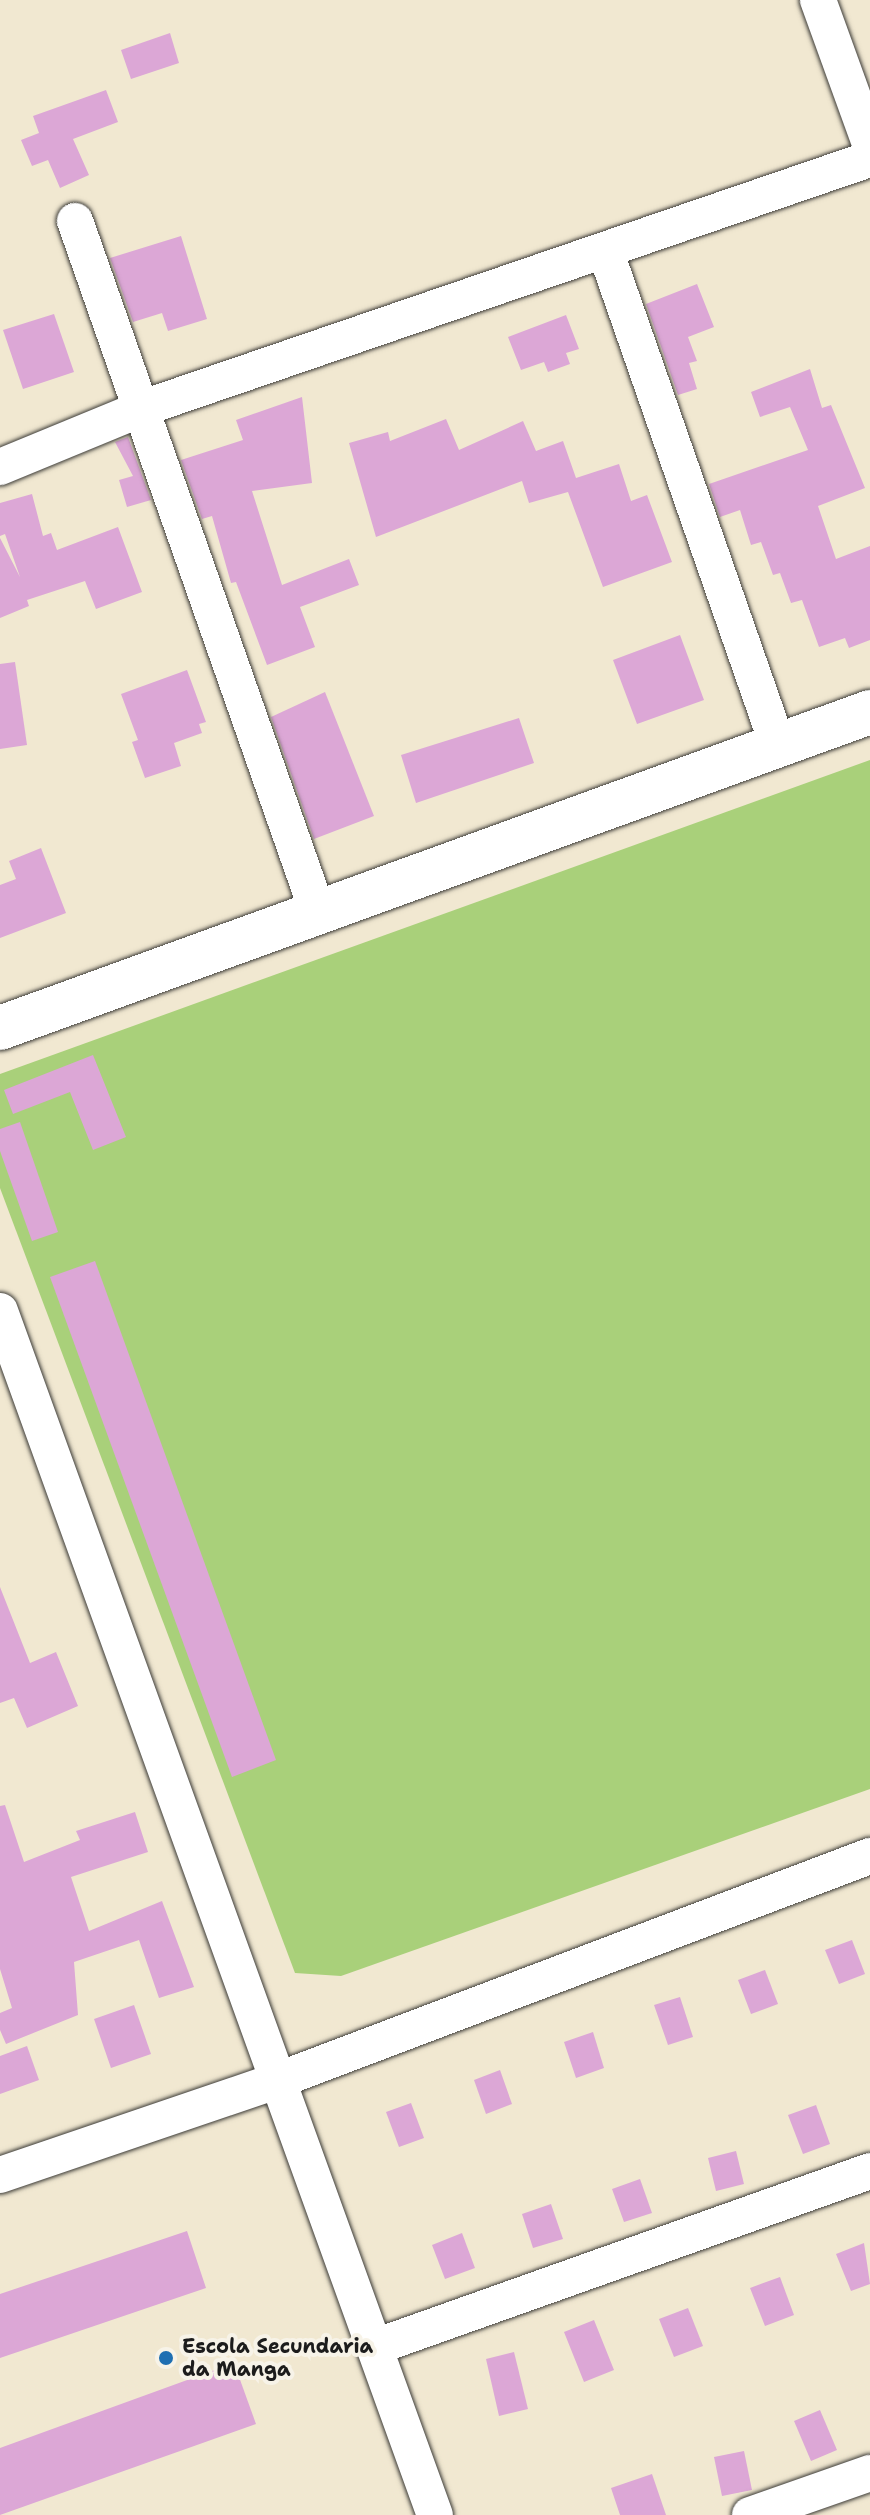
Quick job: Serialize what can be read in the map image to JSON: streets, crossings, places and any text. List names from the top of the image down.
{
  "places": ["Escola Secundaria da Manga"]
}
